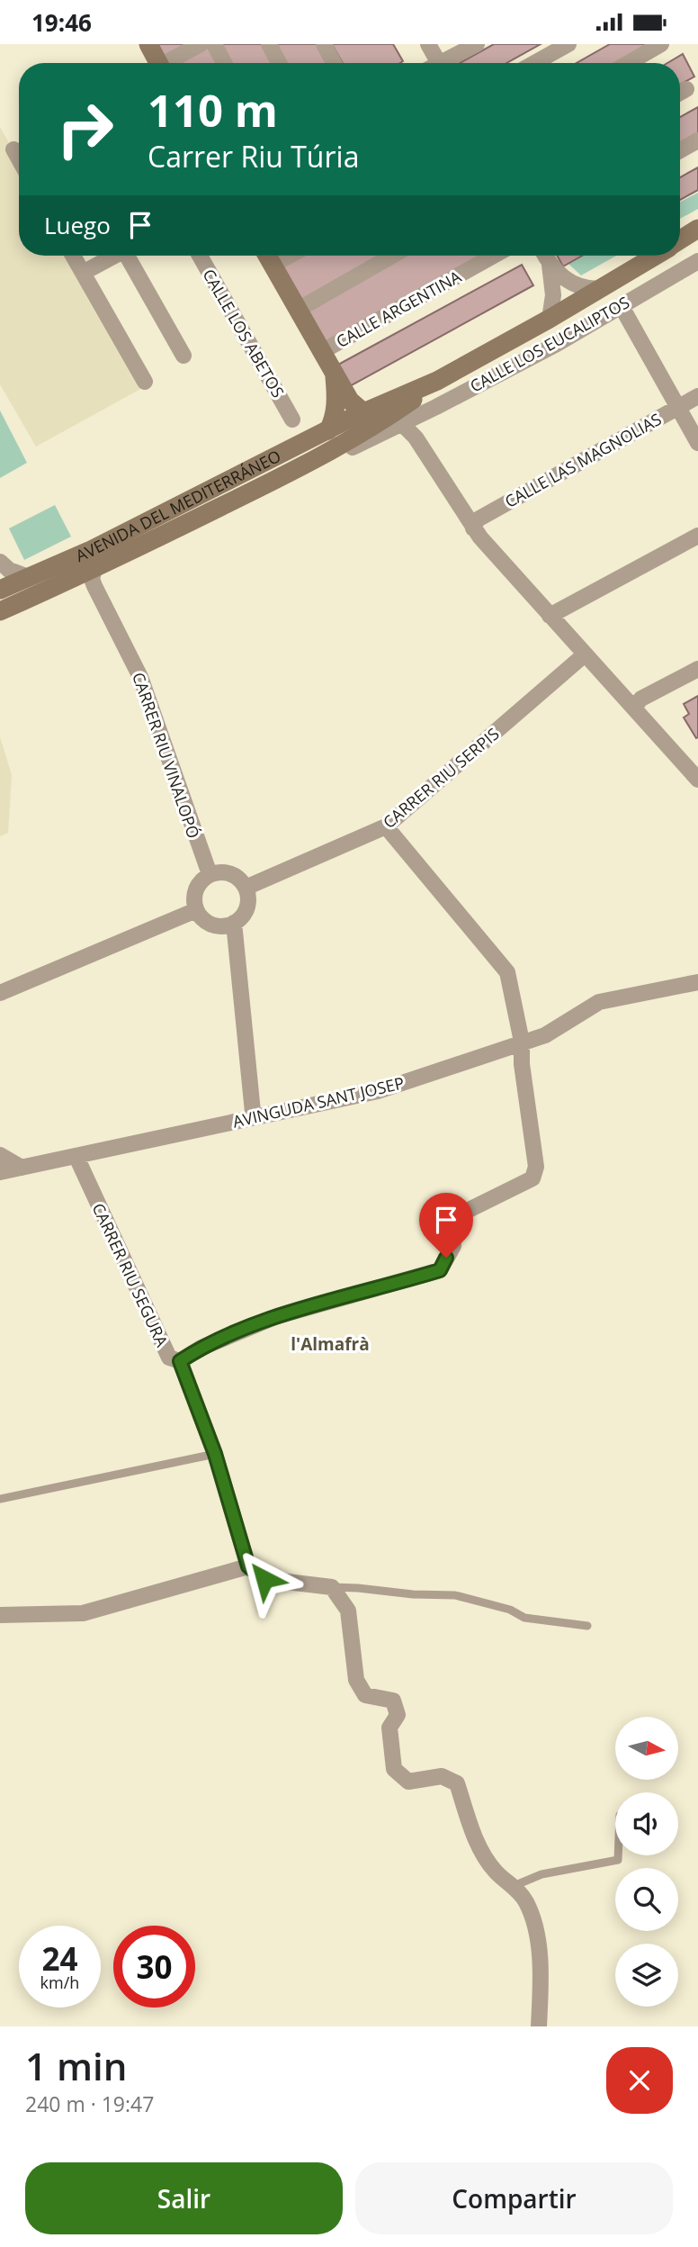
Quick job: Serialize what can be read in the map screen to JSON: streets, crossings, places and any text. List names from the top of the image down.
{
  "streets": {
    "street": [
      "CALLE ARGENTINA",
      "CALLE LOS ABETOS",
      "CALLE LOS EUCALIPTOS",
      "CALLE LAS MAGNOLIAS",
      "AVENIDA DEL MEDITERRÁNEO",
      "CARRER RIU VINALOPÓ",
      "CARRER RIU SERPIS",
      "AVINGUDA SANT JOSEP",
      "CARRER RIU SEGURA"
    ]
  },
  "crossings": [
    ["CALLE LOS EUCALIPTOS", "AVENIDA DEL MEDITERRÁNEO"],
    ["AVENIDA DEL MEDITERRÁNEO", "CARRER RIU VINALOPÓ"],
    ["CARRER RIU VINALOPÓ", "CARRER RIU SERPIS"],
    ["AVINGUDA SANT JOSEP", "CARRER RIU SEGURA"]
  ],
  "districts": ["l'Almafrà"],
  "north": "right",
  "page": {
    "status": "19:46",
    "turn": ["110 m", "Carrer Riu Túria"],
    "then": "Luego",
    "speed": "24 km/h",
    "limit": "30",
    "heading": ["1 min", "240 m · 19:47"],
    "buttons": ["Salir", "Compartir"]
  }
}
